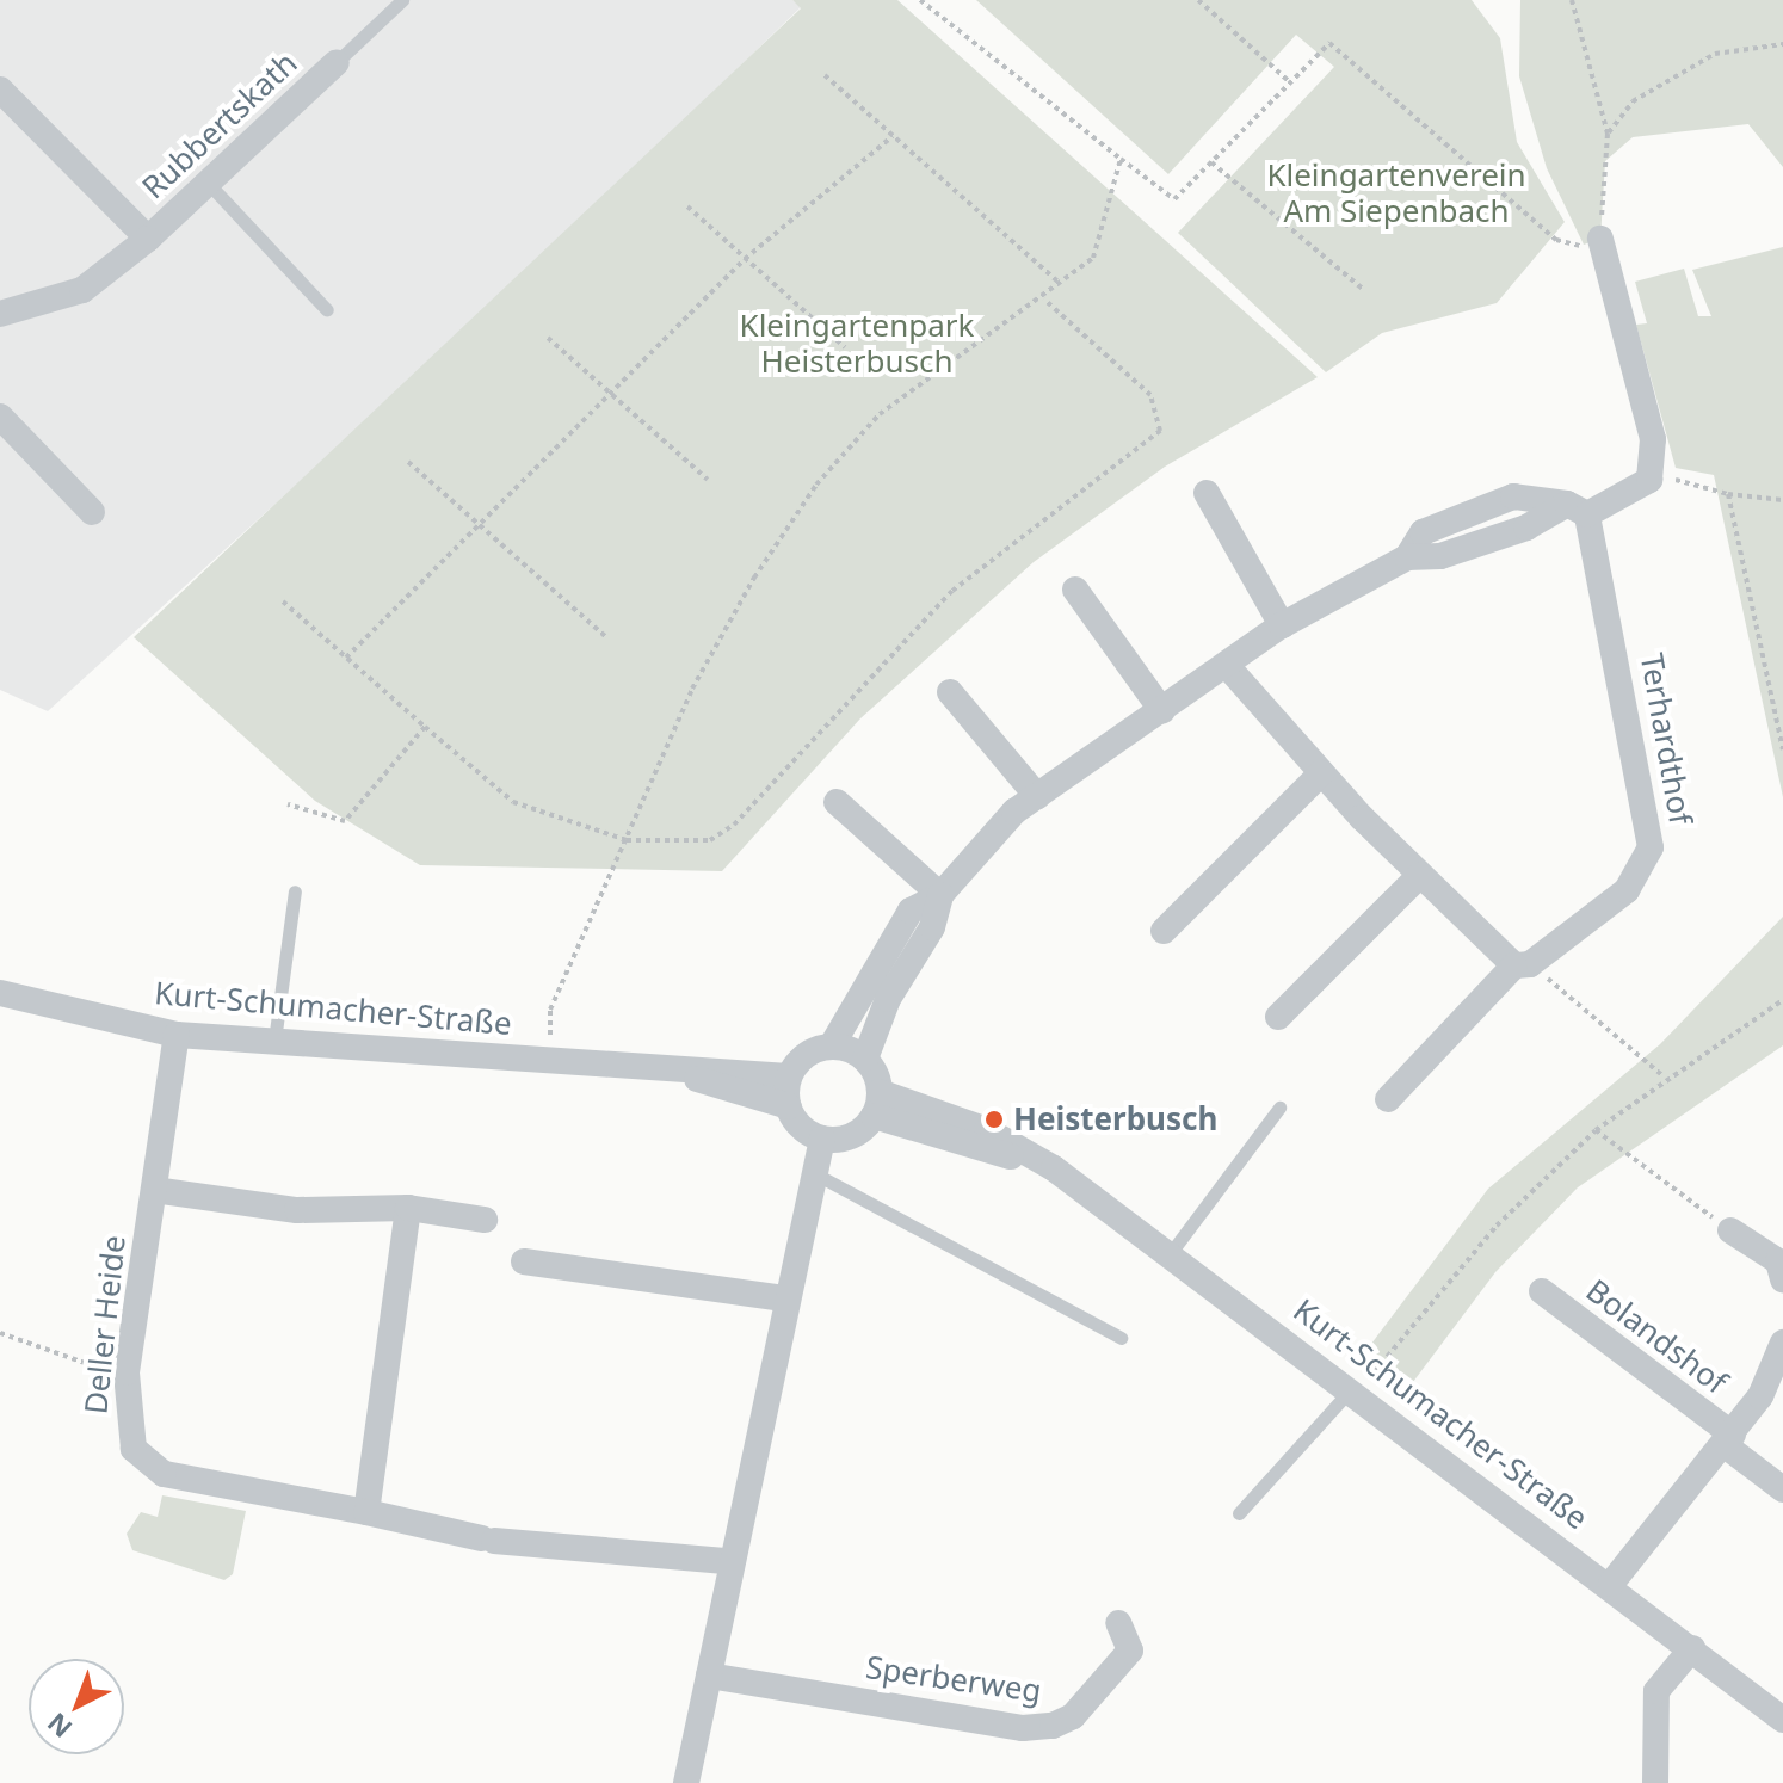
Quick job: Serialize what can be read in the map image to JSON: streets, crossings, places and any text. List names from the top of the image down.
{
  "streets": {
    "street": [
      "Rubbertskath",
      "Terhardthof",
      "Kurt-Schumacher-Straße",
      "Deller Heide",
      "Bolandshof",
      "Sperberweg"
    ]
  },
  "crossings": [
    ["Kurt-Schumacher-Straße", "Deller Heide"],
    ["Kurt-Schumacher-Straße", "Bolandshof"]
  ],
  "parks": ["Kleingartenverein Am Siepenbach", "Kleingartenpark Heisterbusch"],
  "places": ["Heisterbusch"],
  "north": "bottom left"
}
